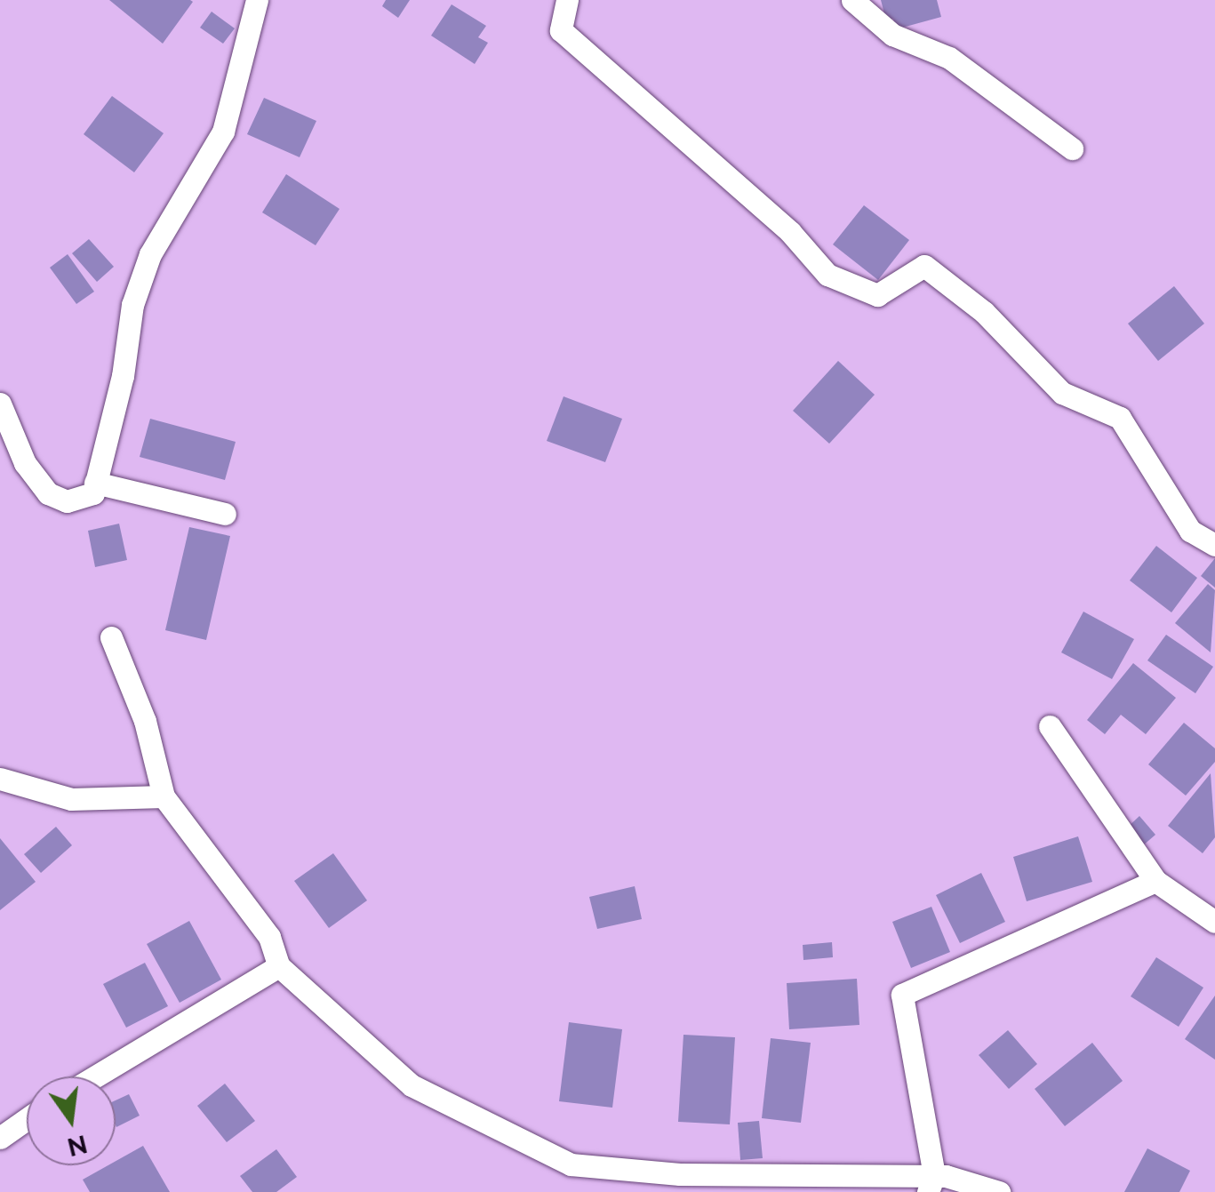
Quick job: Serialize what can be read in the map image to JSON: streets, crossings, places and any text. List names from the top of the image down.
{
  "north": "bottom"
}
